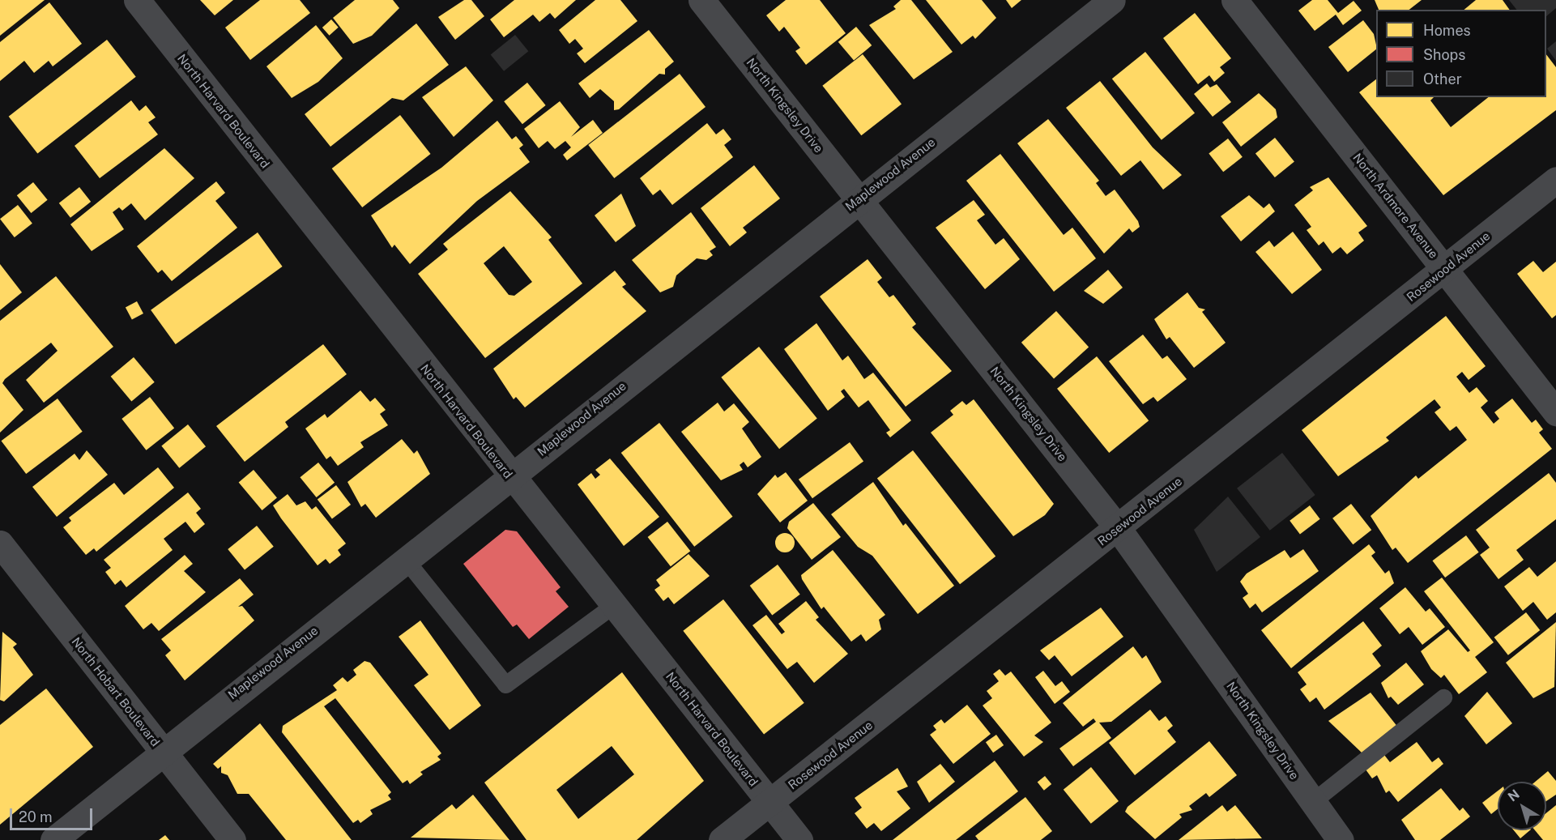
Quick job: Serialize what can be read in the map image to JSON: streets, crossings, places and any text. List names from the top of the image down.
{
  "streets": {
    "street": [
      "North Kingsley Drive",
      "North Harvard Boulevard",
      "Maplewood Avenue",
      "North Ardmore Avenue",
      "Rosewood Avenue",
      "North Hobart Boulevard"
    ]
  },
  "crossings": [
    ["North Kingsley Drive", "Maplewood Avenue"],
    ["North Kingsley Drive", "Rosewood Avenue"],
    ["North Harvard Boulevard", "Maplewood Avenue"],
    ["North Harvard Boulevard", "Rosewood Avenue"],
    ["Maplewood Avenue", "North Hobart Boulevard"],
    ["North Ardmore Avenue", "Rosewood Avenue"]
  ],
  "legend": ["Homes", "Shops", "Other"],
  "scale_bar": "20 m",
  "north": "top left"
}
